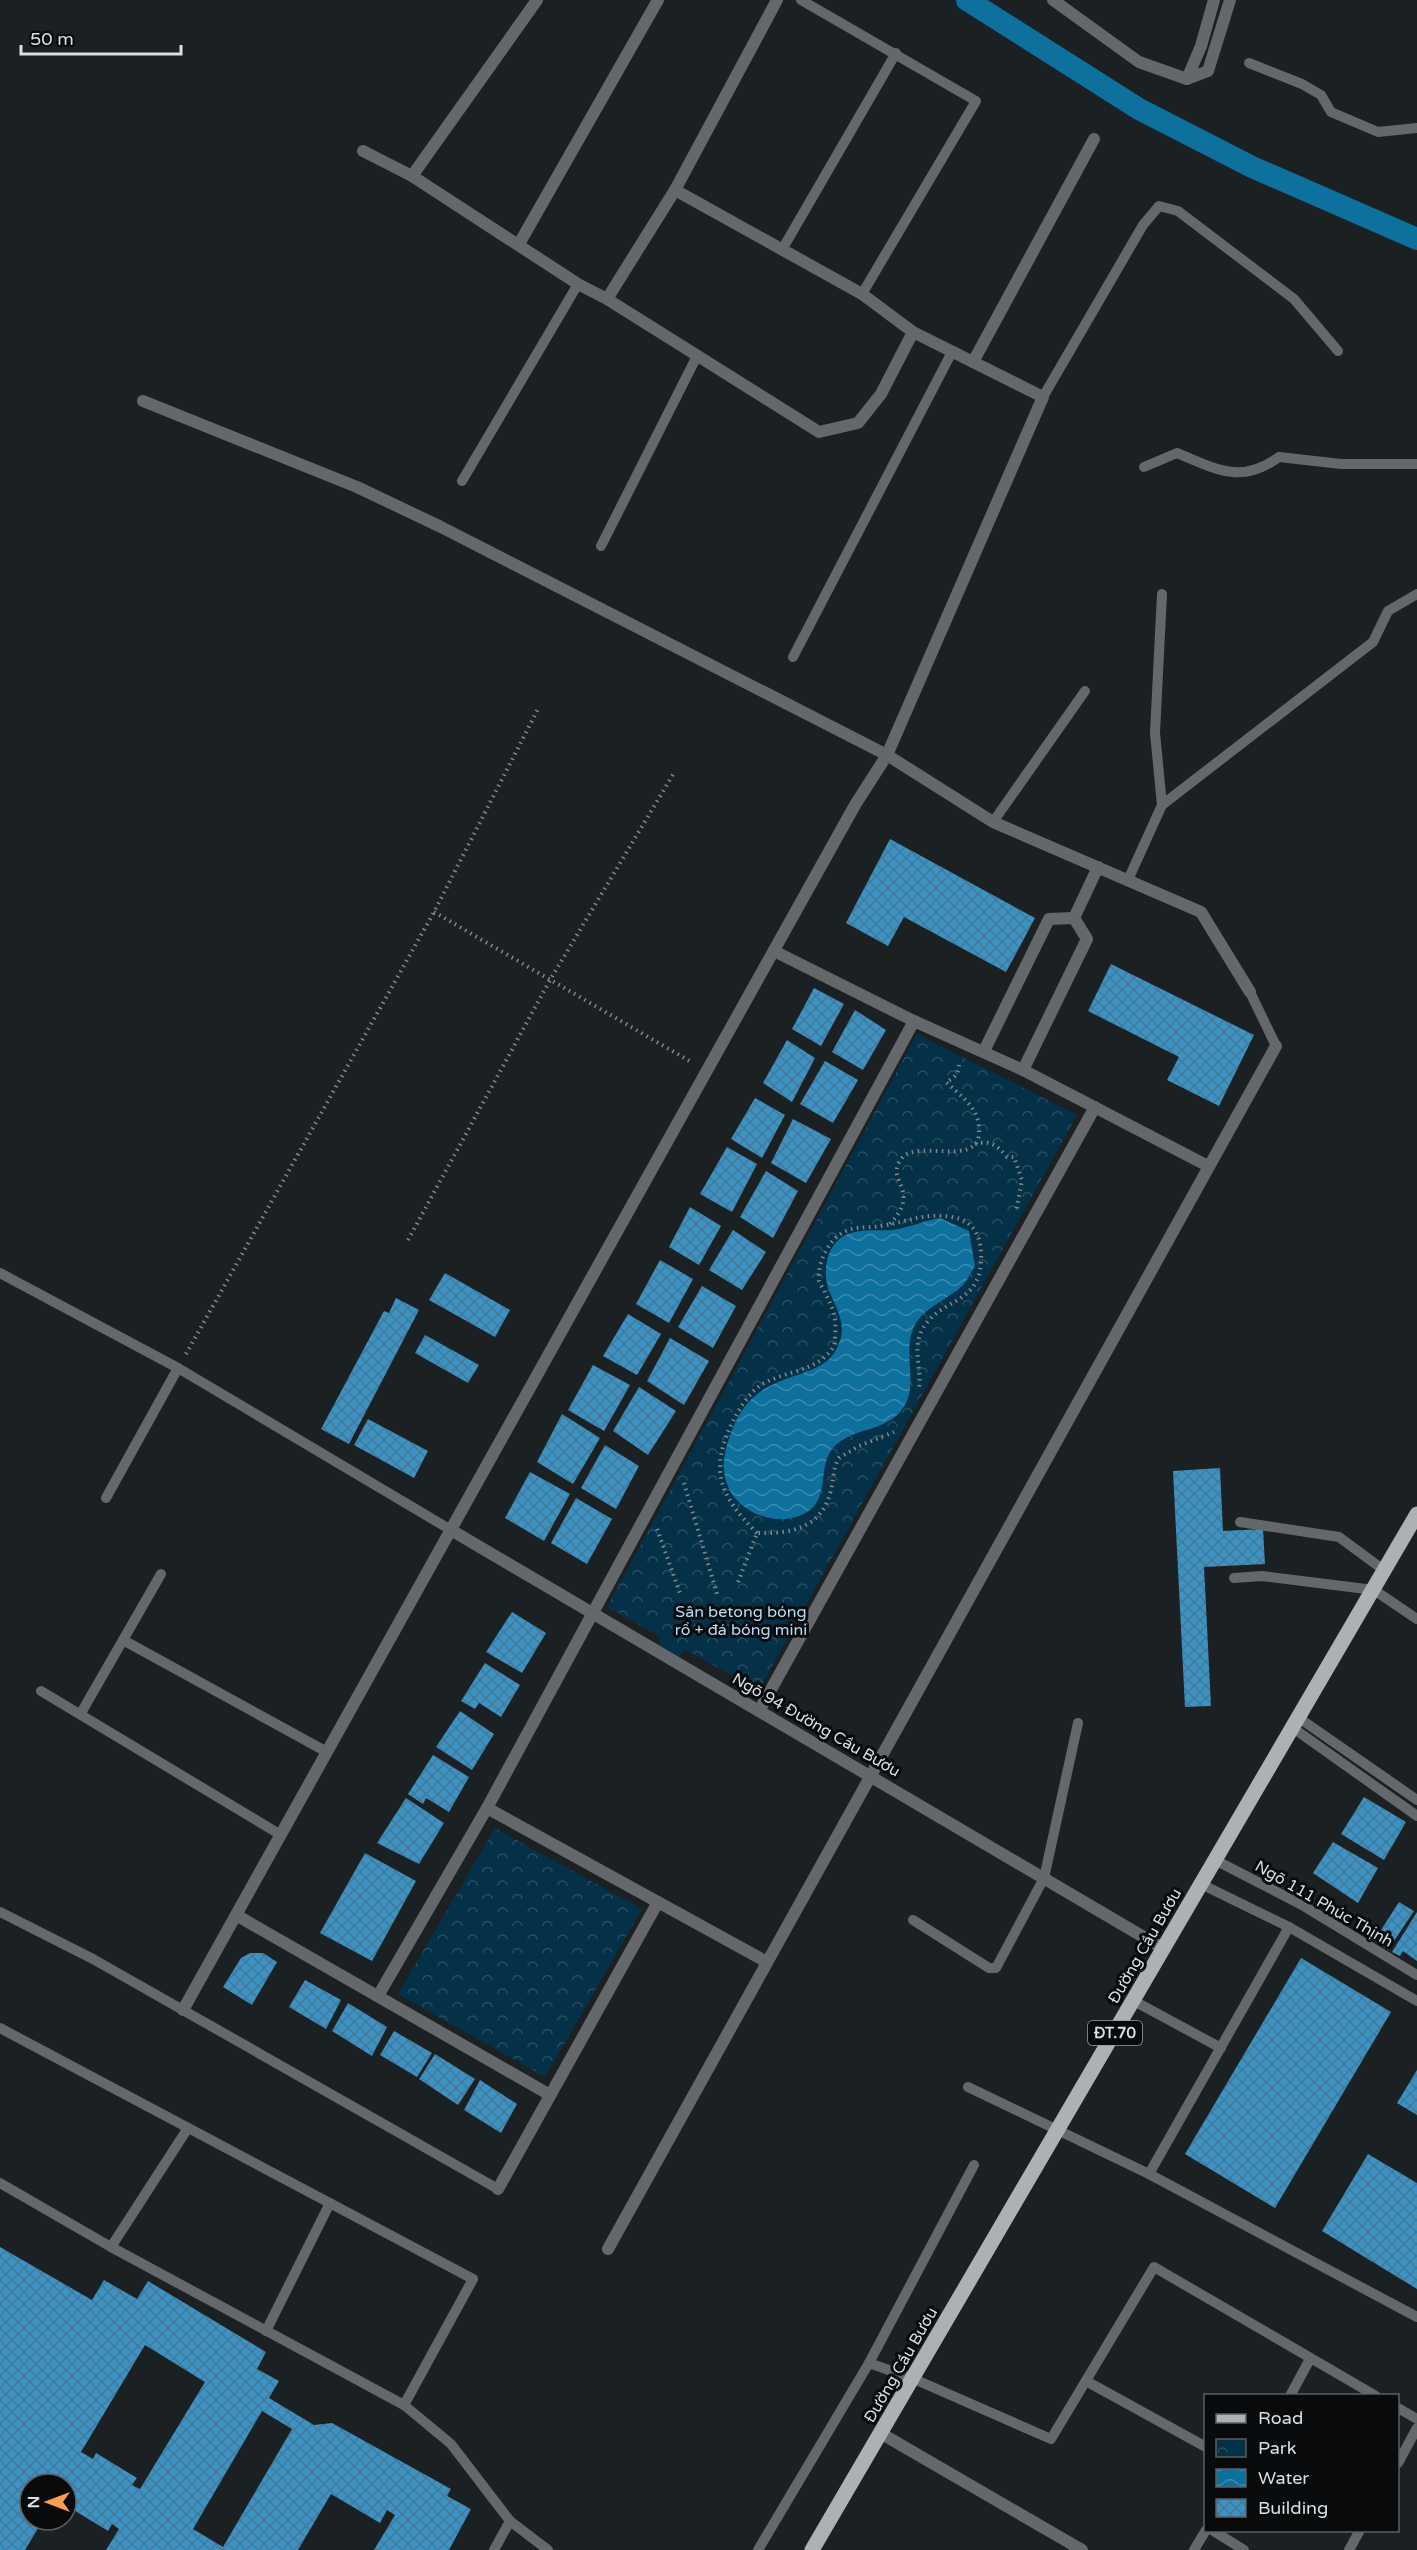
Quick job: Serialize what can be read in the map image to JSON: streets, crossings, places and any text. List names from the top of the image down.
{
  "streets": {
    "main road": ["Đường Cầu Bươu", "ĐT.70"],
    "street": ["Ngõ 94 Đường Cầu Bươu"],
    "lane": ["Ngõ 111 Phúc Thịnh"]
  },
  "crossings": [
    ["Ngõ 94 Đường Cầu Bươu", "Đường Cầu Bươu"],
    ["Ngõ 111 Phúc Thịnh", "Đường Cầu Bươu"]
  ],
  "parks": ["Sân betong bóng rổ + đá bóng mini"],
  "legend": [
    "Road",
    "Park",
    "Water",
    "Building"
  ],
  "scale_bar": "50 m",
  "north": "left"
}
